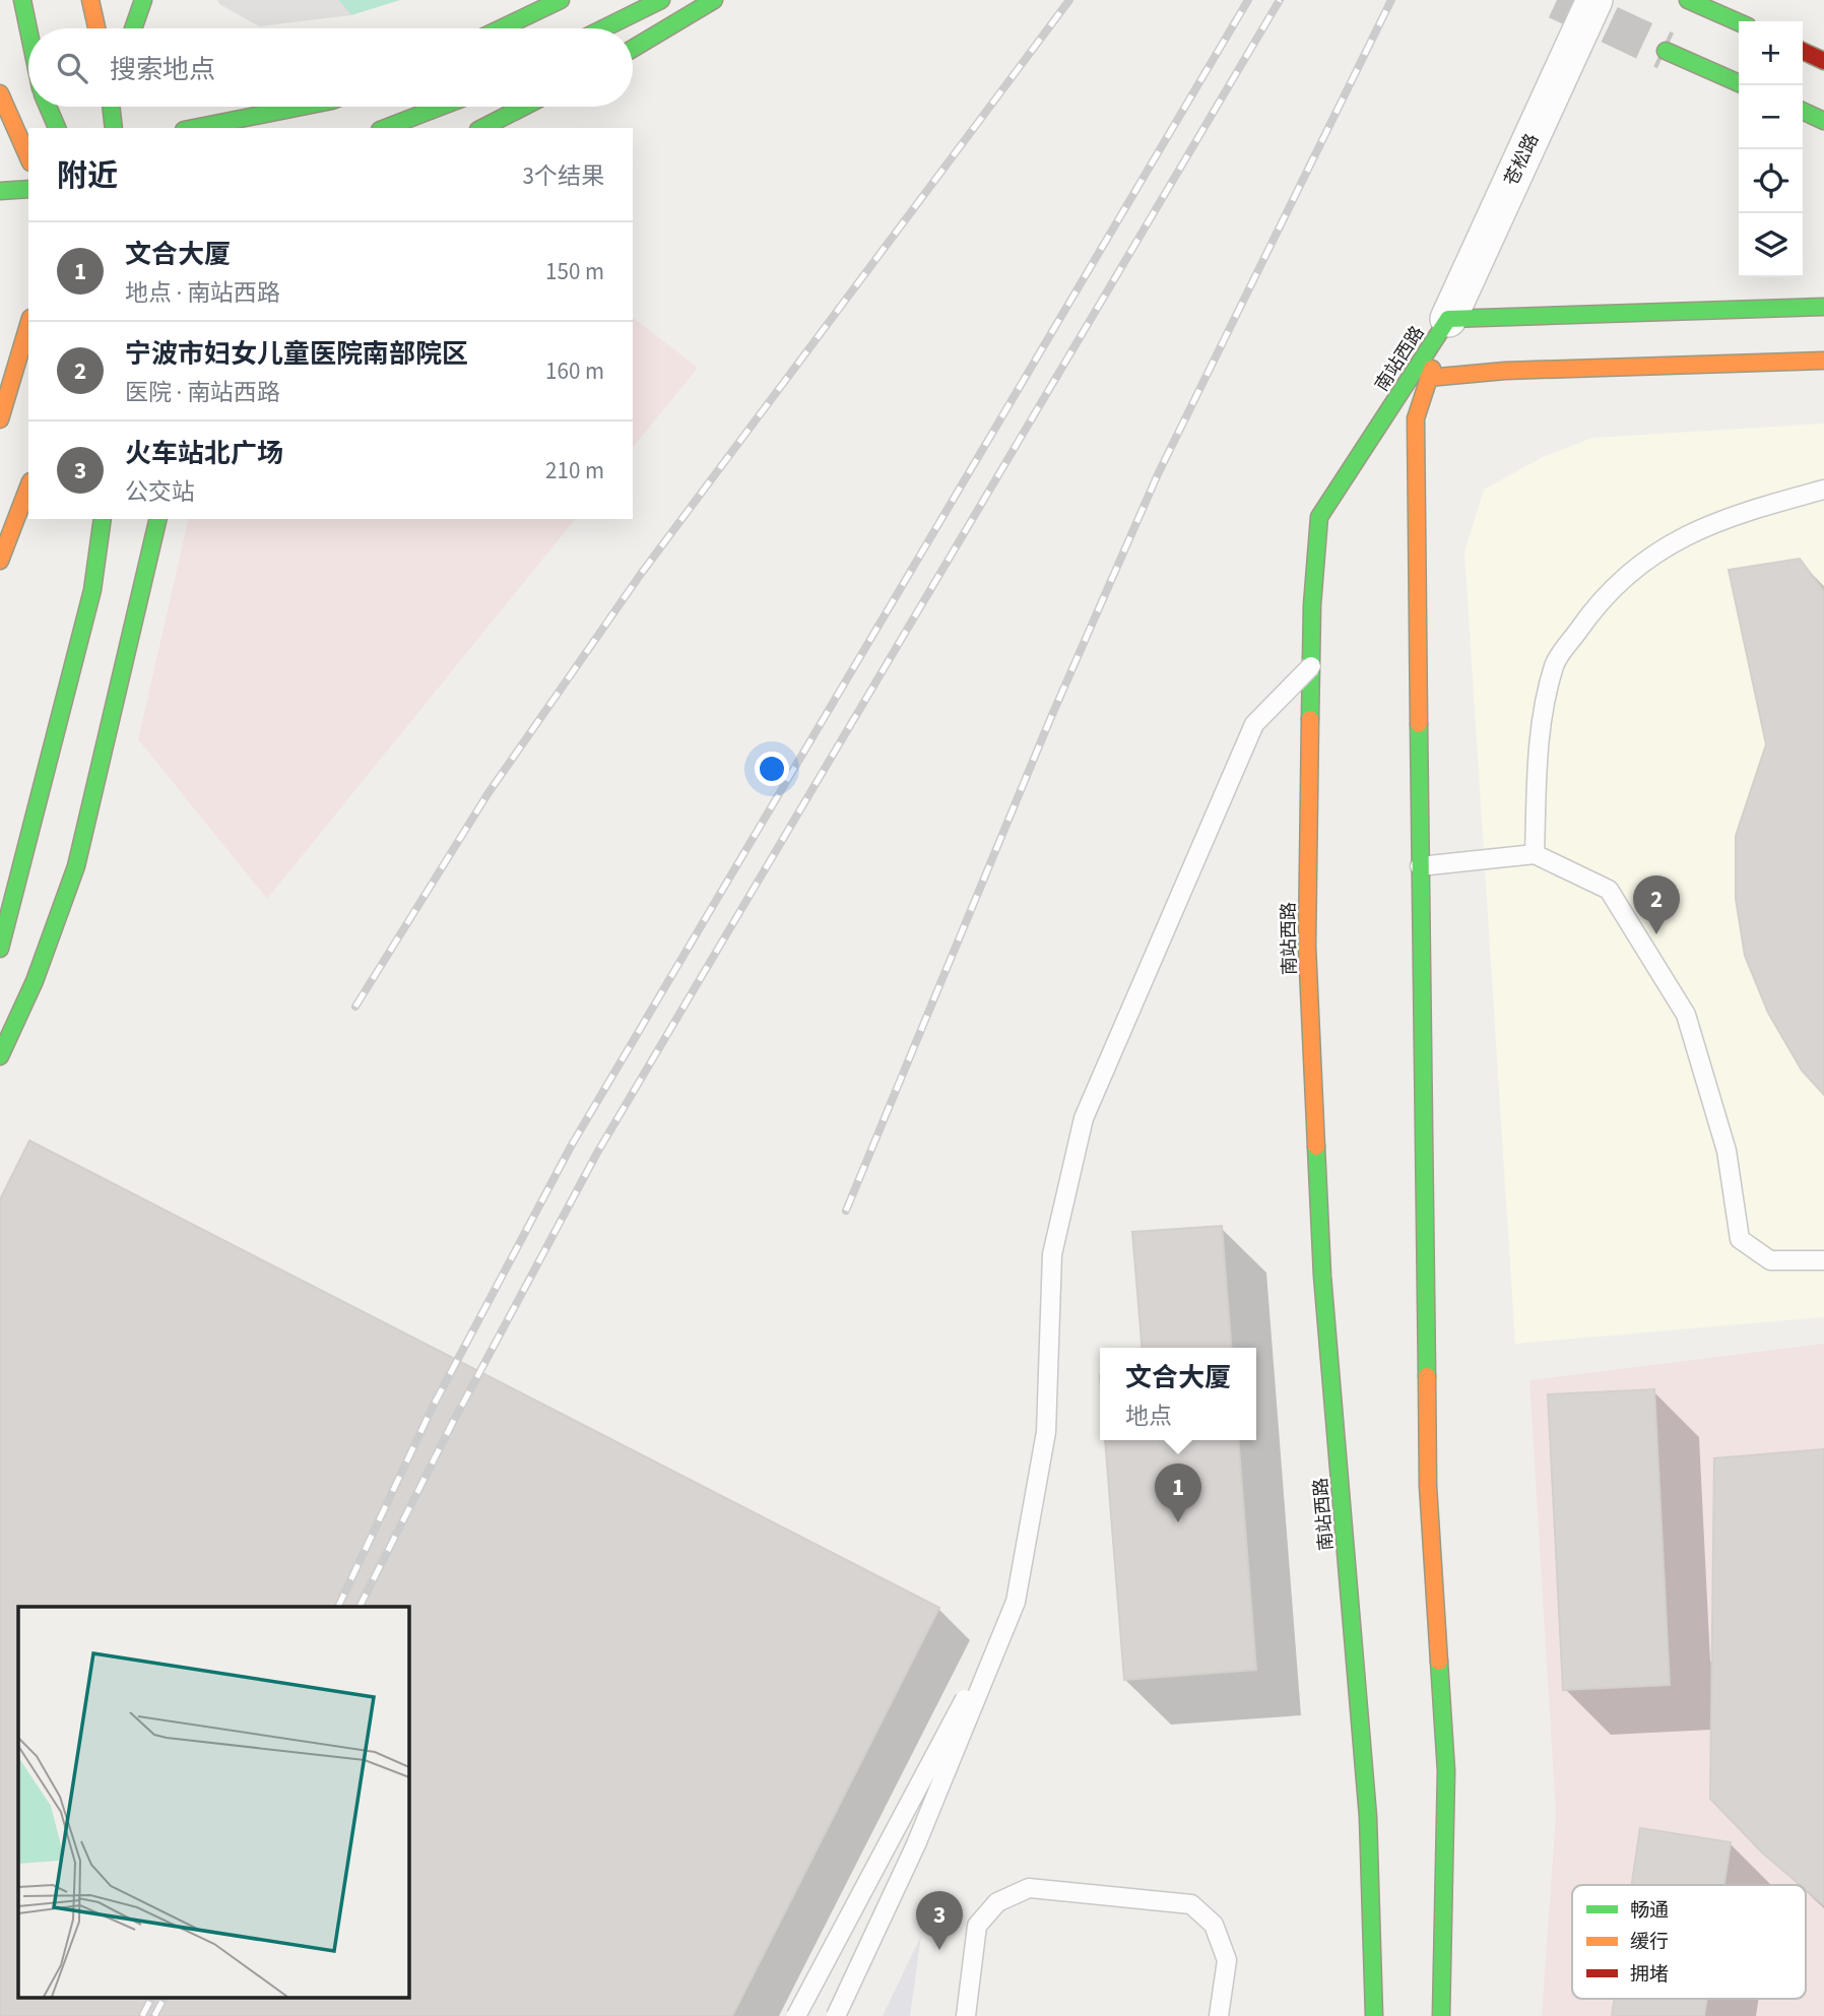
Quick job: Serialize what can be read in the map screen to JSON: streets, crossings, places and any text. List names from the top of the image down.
{
  "streets": {
    "main road": ["南站西路"],
    "street": ["苍松路"]
  },
  "crossings": [
    ["苍松路", "南站西路"]
  ],
  "legend": ["畅通", "缓行", "拥堵"],
  "page": {
    "map_buttons": ["+", "−"],
    "search": "搜索地点",
    "heading": ["附近", "3个结果"],
    "list": [
      {
        "mark": "1",
        "name": "文合大厦",
        "note": "地点 · 南站西路",
        "value": "150 m"
      },
      {
        "mark": "2",
        "name": "宁波市妇女儿童医院南部院区",
        "note": "医院 · 南站西路",
        "value": "160 m"
      },
      {
        "mark": "3",
        "name": "火车站北广场",
        "note": "公交站",
        "value": "210 m"
      }
    ],
    "pins": ["2", "1", "3"],
    "popup": ["文合大厦", "地点"]
  }
}
